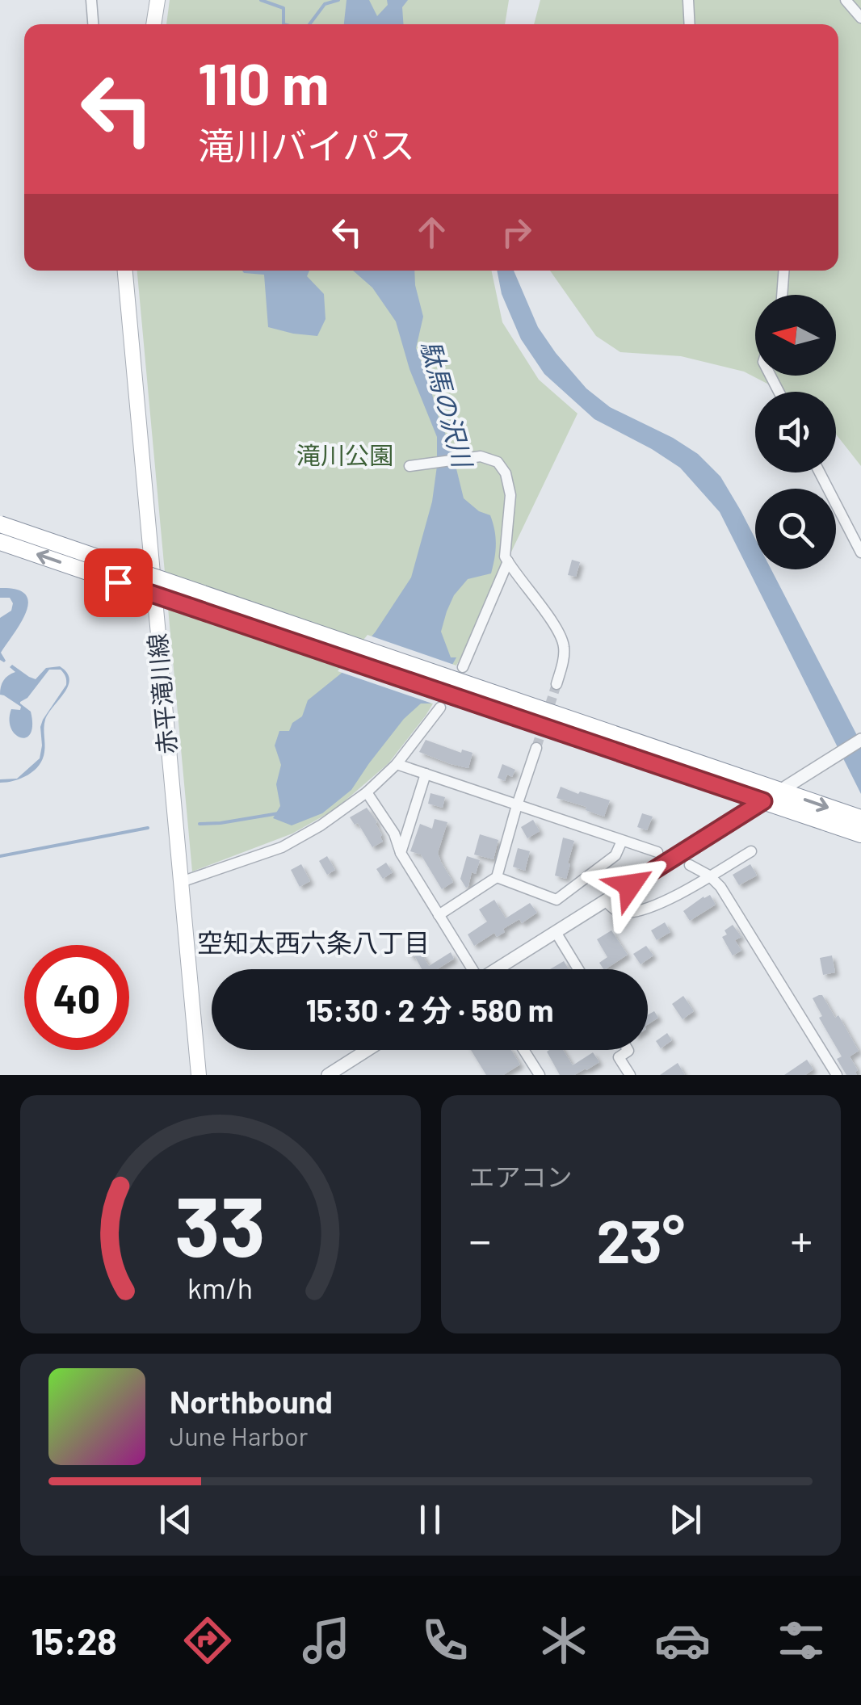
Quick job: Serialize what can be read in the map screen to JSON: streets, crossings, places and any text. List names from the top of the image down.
{
  "streets": {
    "main road": ["赤平滝川線"]
  },
  "districts": ["空知太西六条八丁目"],
  "water": ["駄馬の沢川"],
  "parks": ["滝川公園"],
  "north": "left",
  "page": {
    "turn": ["110 m", "滝川バイパス"],
    "limit": "40",
    "trip": "15:30 · 2 分 · 580 m",
    "tile": "エアコン",
    "heat": ["−", "23°", "+"],
    "song": ["Northbound", "June Harbor"],
    "tabs": "15:28",
    "gauge": ["33", "km/h"]
  }
}
